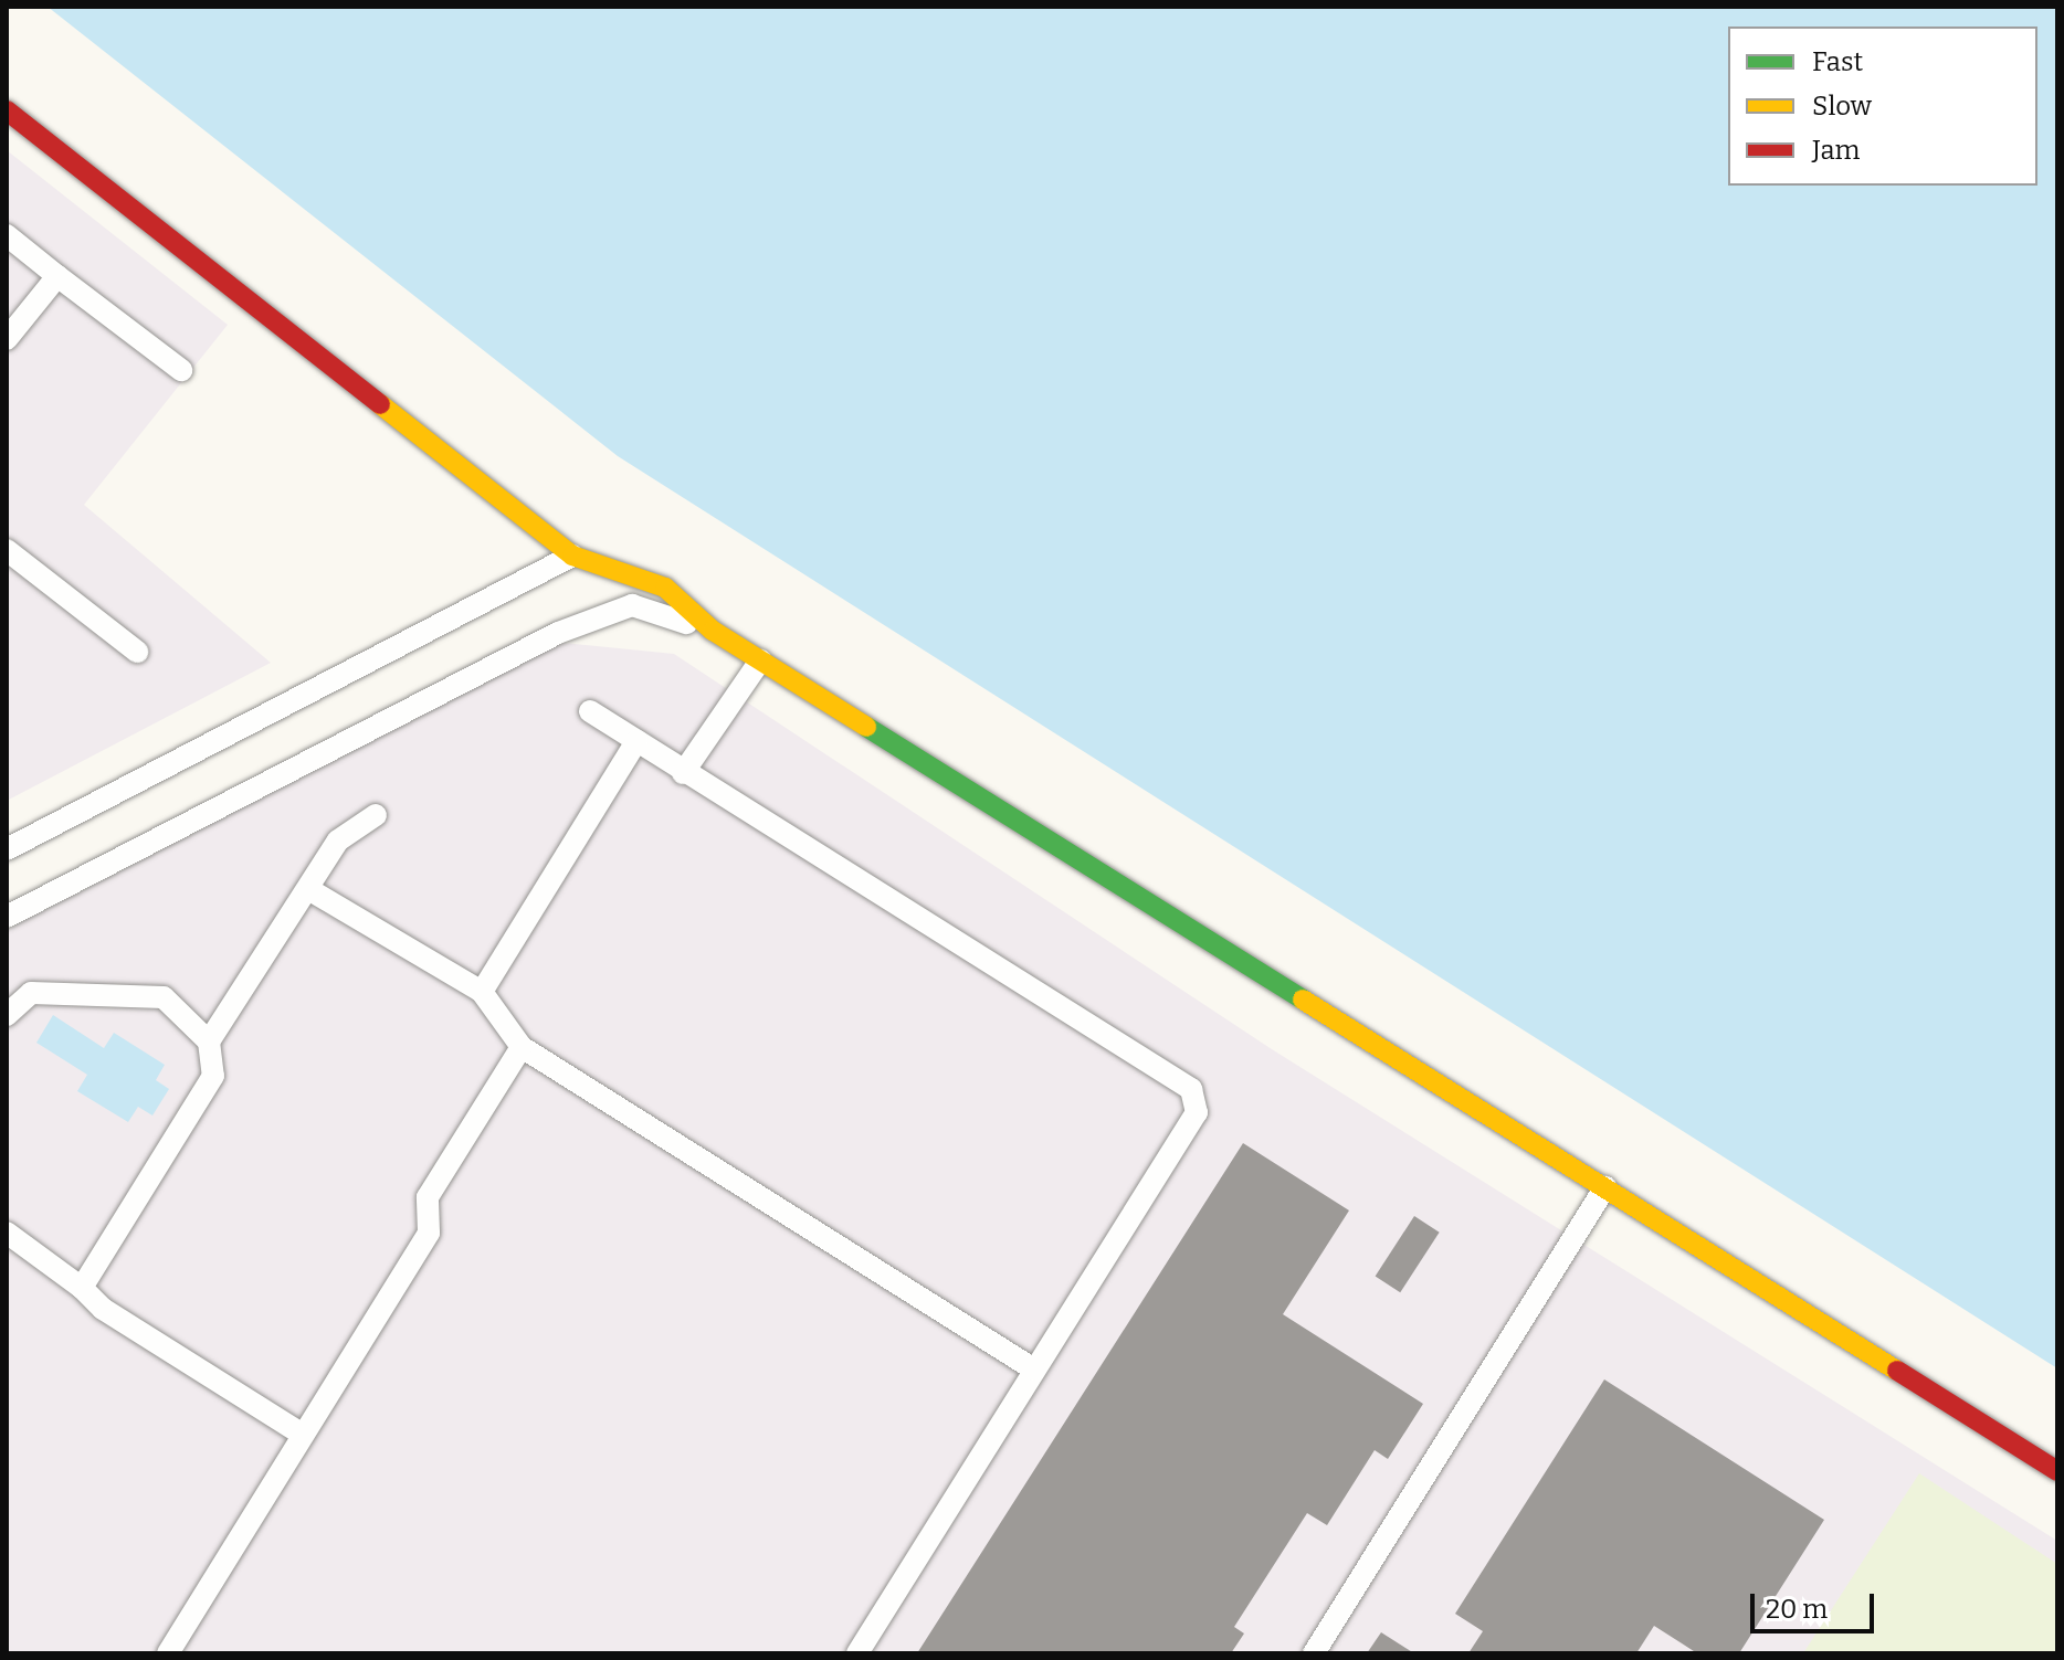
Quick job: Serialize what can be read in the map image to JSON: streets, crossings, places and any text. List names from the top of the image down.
{
  "legend": ["Fast", "Slow", "Jam"],
  "scale_bar": "20 m"
}
